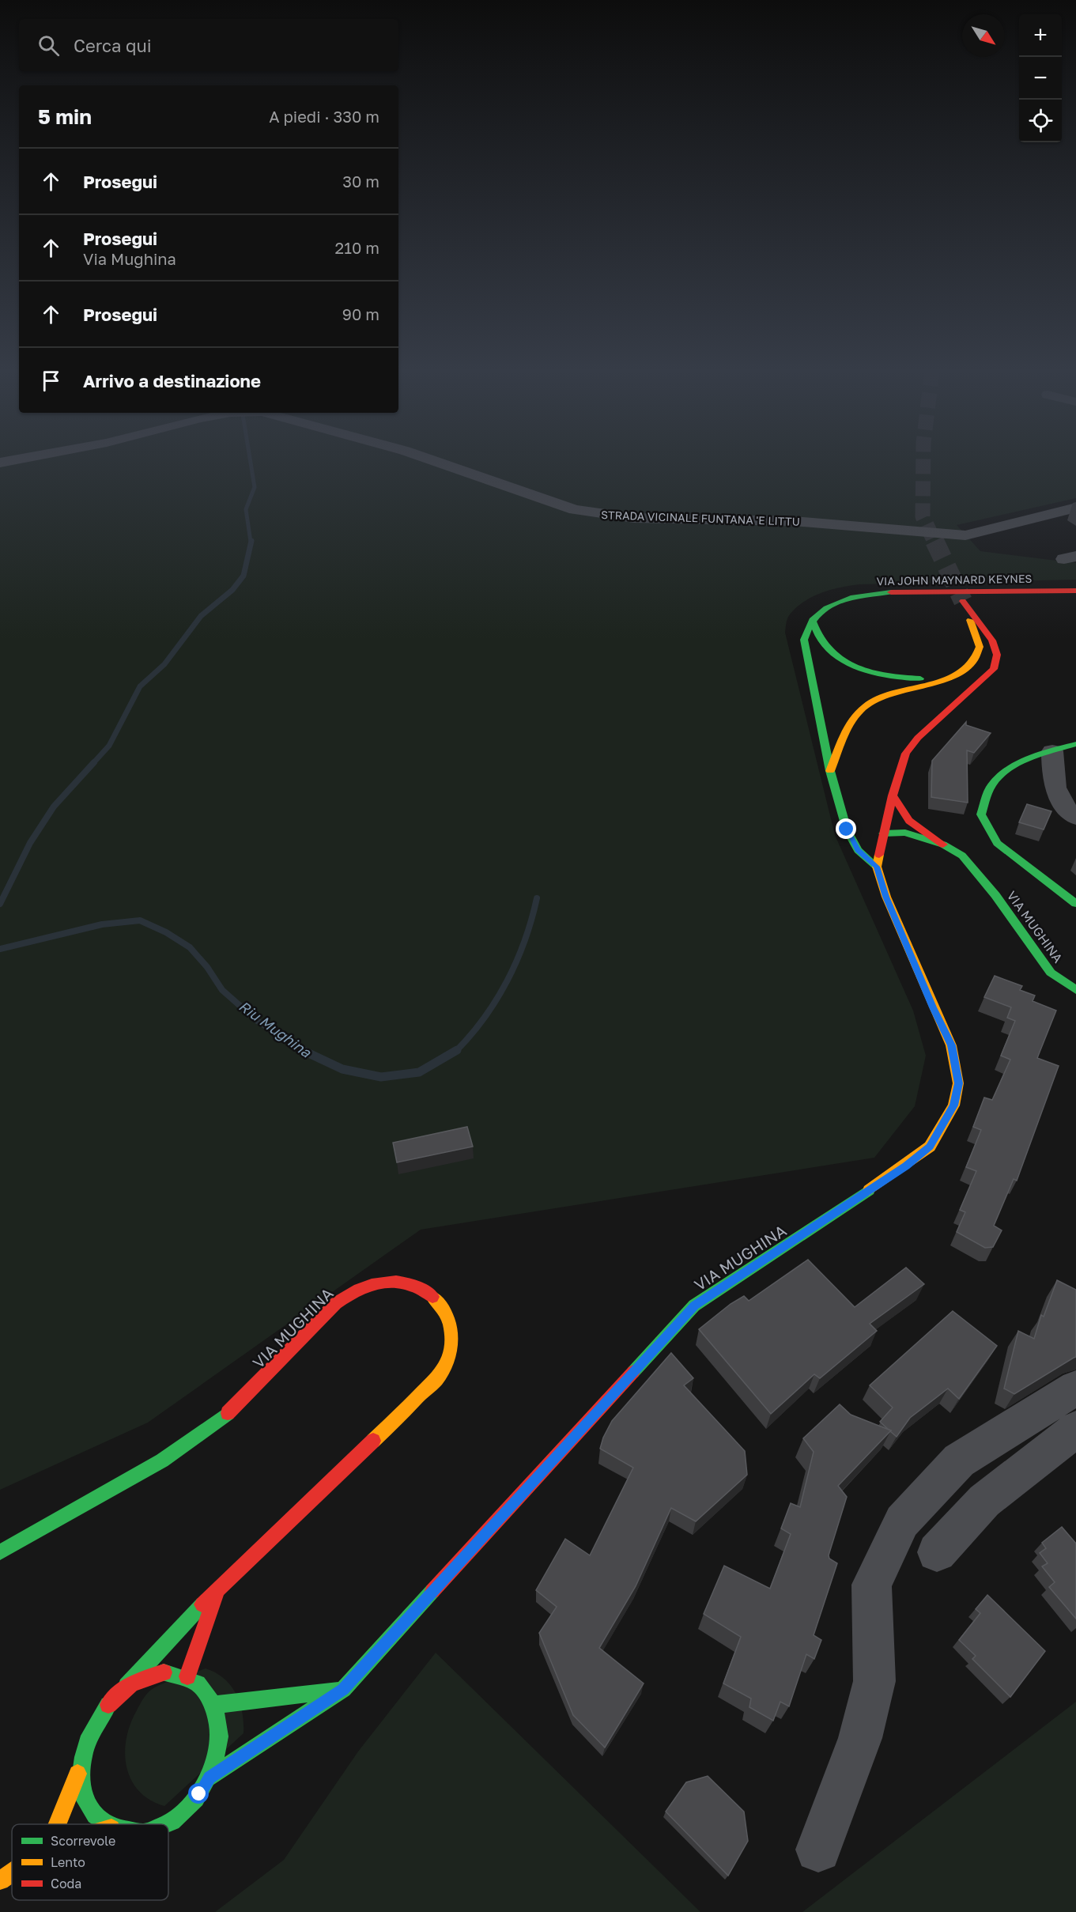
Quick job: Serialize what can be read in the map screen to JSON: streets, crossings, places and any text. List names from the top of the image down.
{
  "streets": {
    "main road": ["VIA JOHN MAYNARD KEYNES", "VIA MUGHINA"],
    "street": ["STRADA VICINALE FUNTANA 'E LITTU"]
  },
  "water": ["Riu Mughina"],
  "legend": ["Scorrevole", "Lento", "Coda"],
  "north": "bottom right",
  "page": {
    "map_buttons": ["+", "−"],
    "search": "Cerca qui",
    "heading": ["5 min", "A piedi · 330 m"],
    "list": [
      ["Prosegui", "30 m"],
      ["Prosegui", "Via Mughina", "210 m"],
      ["Prosegui", "90 m"],
      "Arrivo a destinazione"
    ]
  }
}
